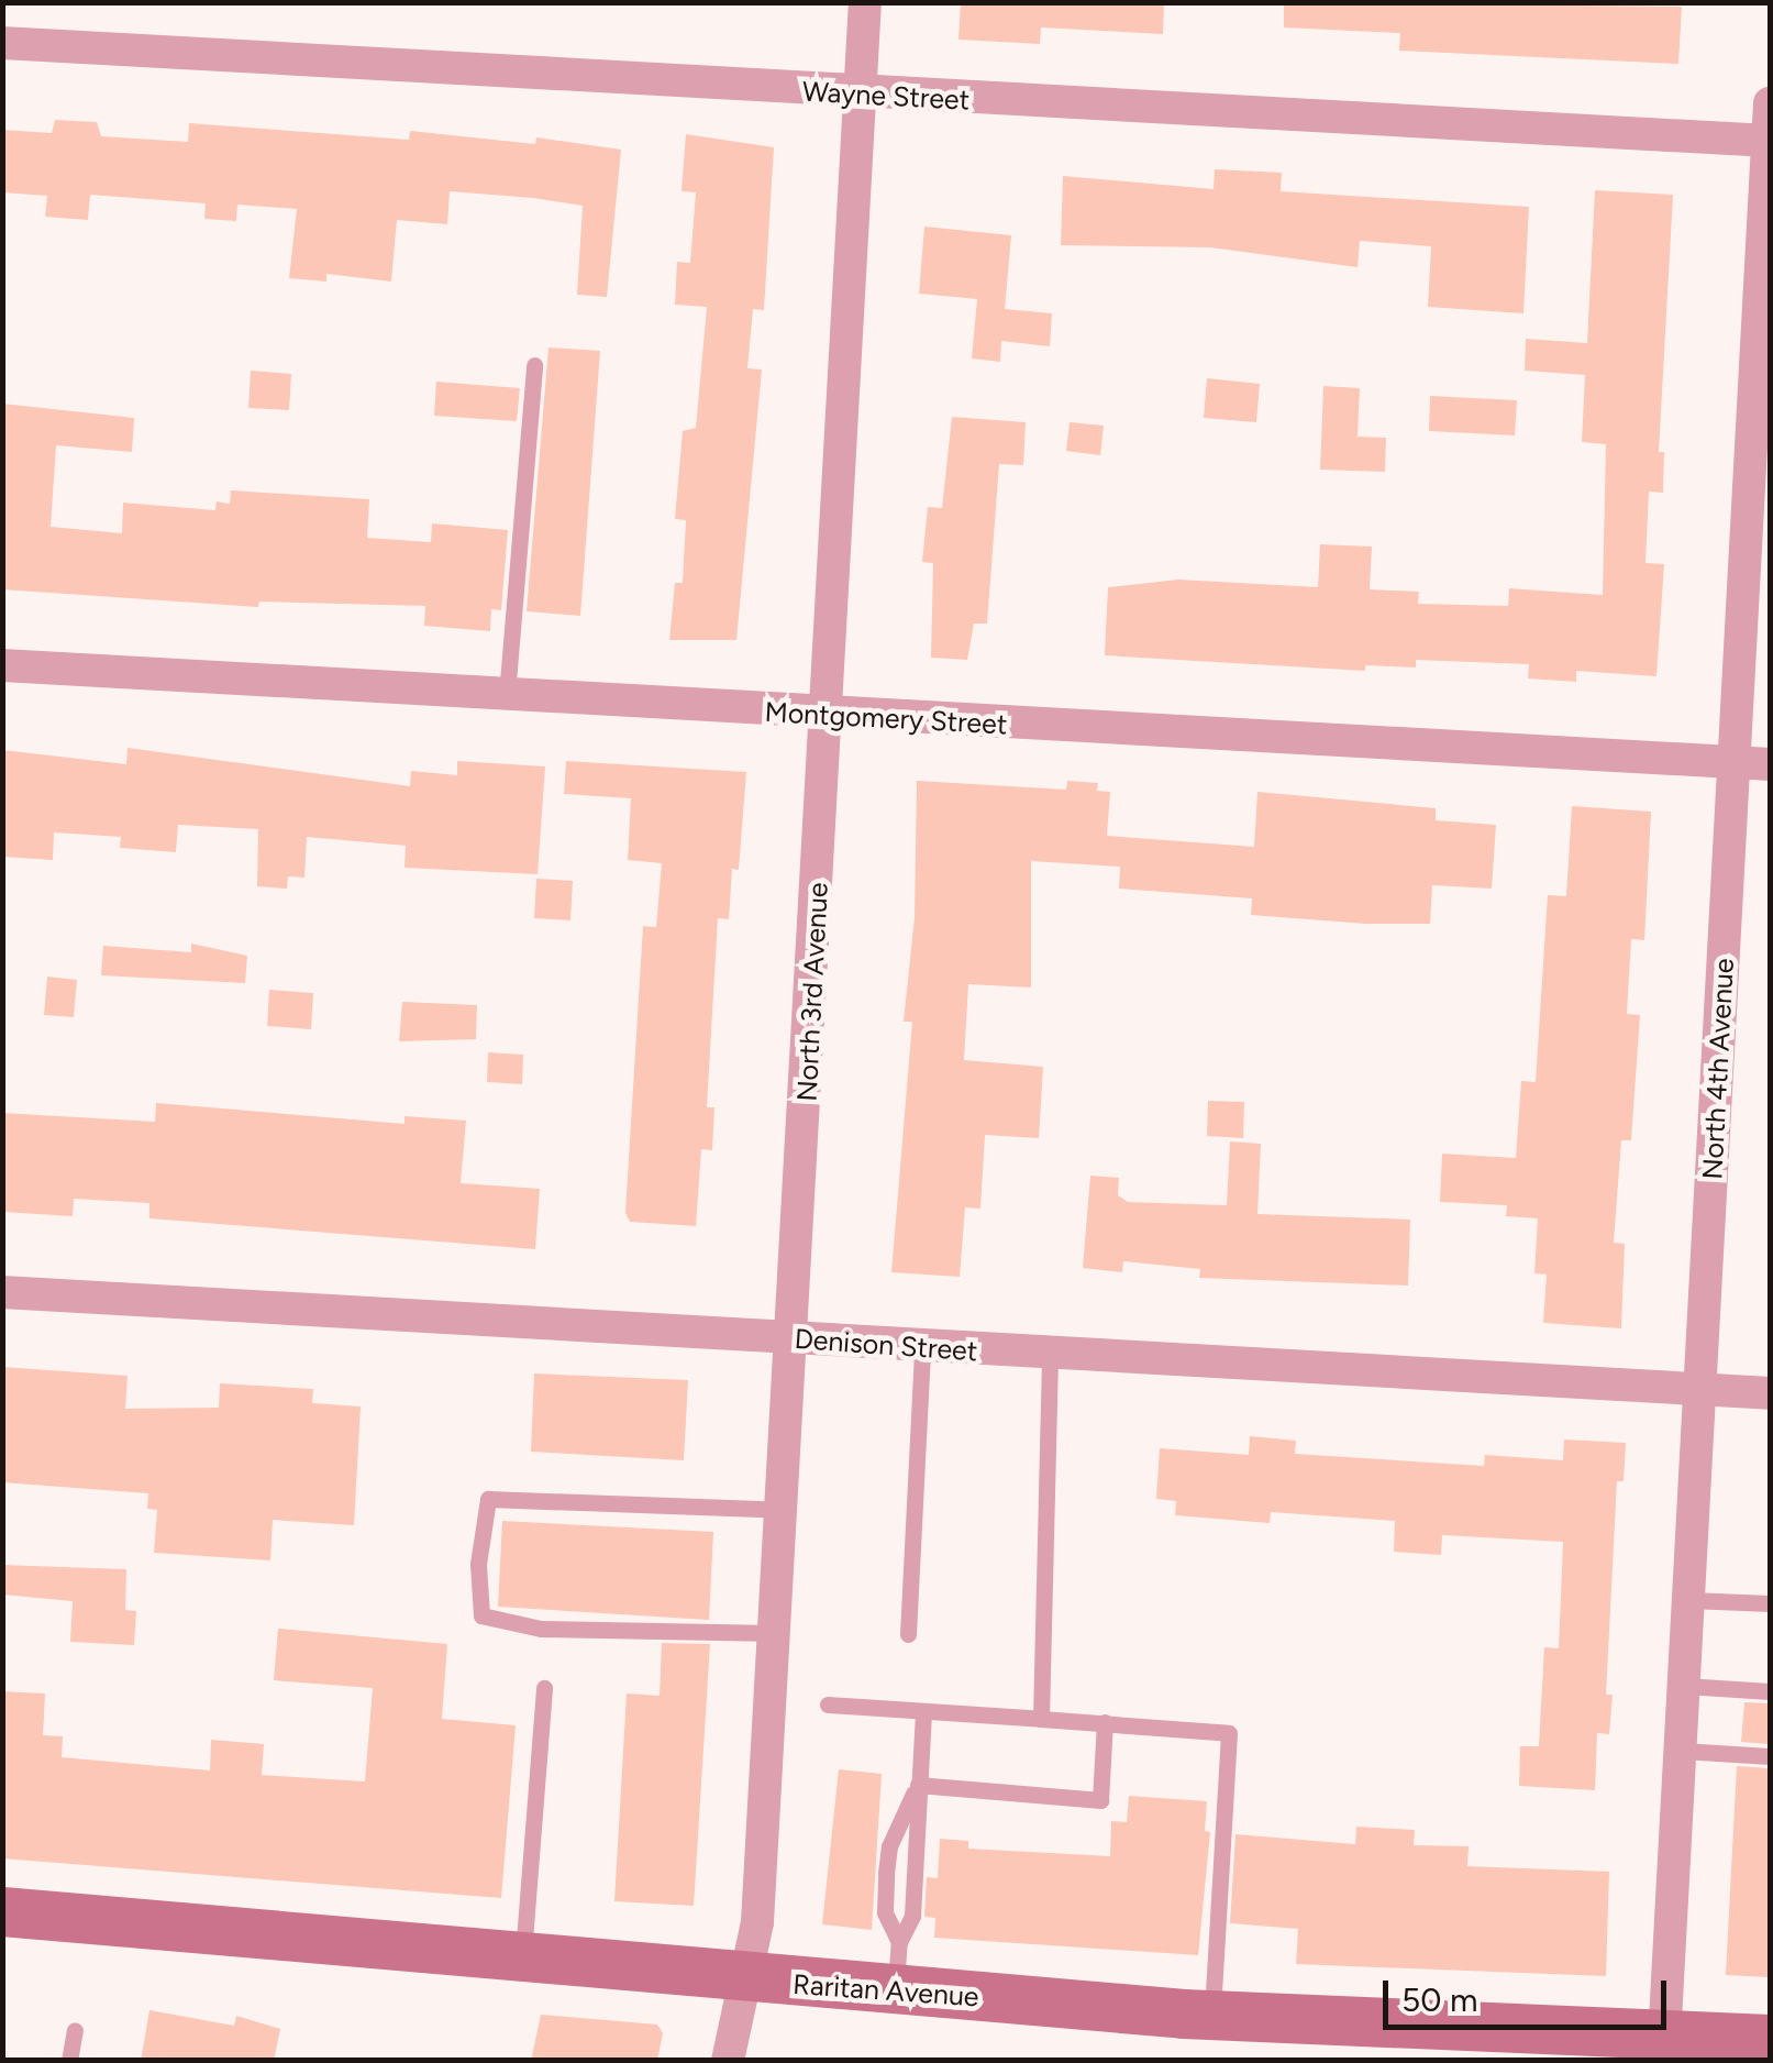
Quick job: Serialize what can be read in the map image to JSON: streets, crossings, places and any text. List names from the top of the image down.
{
  "streets": {
    "main road": ["Raritan Avenue"],
    "street": [
      "Wayne Street",
      "Montgomery Street",
      "North 3rd Avenue",
      "North 4th Avenue",
      "Denison Street"
    ]
  },
  "crossings": [
    ["Wayne Street", "North 3rd Avenue"],
    ["Wayne Street", "North 4th Avenue"],
    ["Montgomery Street", "North 3rd Avenue"],
    ["Montgomery Street", "North 4th Avenue"],
    ["North 3rd Avenue", "Denison Street"],
    ["North 3rd Avenue", "Raritan Avenue"],
    ["North 4th Avenue", "Denison Street"],
    ["North 4th Avenue", "Raritan Avenue"]
  ],
  "scale_bar": "50 m"
}
